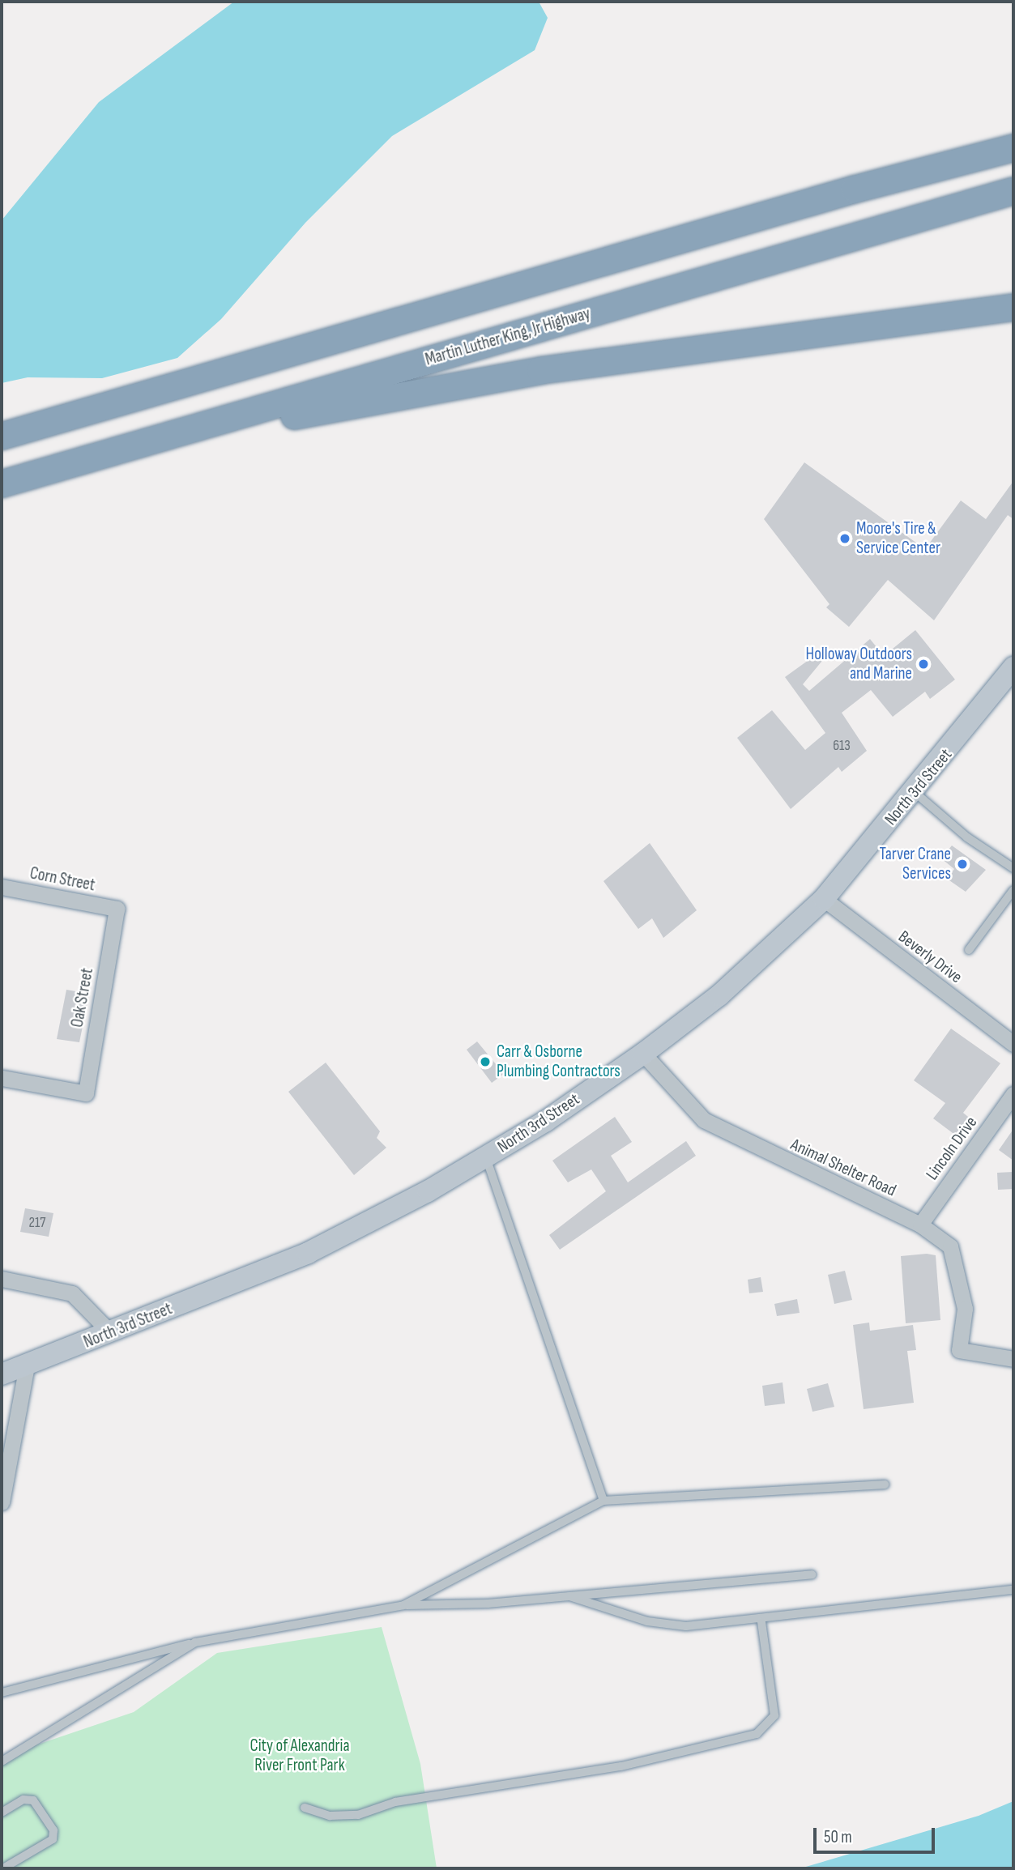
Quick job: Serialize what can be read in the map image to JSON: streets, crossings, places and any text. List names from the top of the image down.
{
  "streets": {
    "highway": ["Martin Luther King, Jr Highway"],
    "main road": ["North 3rd Street"],
    "street": [
      "Corn Street",
      "Beverly Drive",
      "Oak Street",
      "Lincoln Drive",
      "Animal Shelter Road"
    ]
  },
  "crossings": [
    ["North 3rd Street", "Beverly Drive"],
    ["North 3rd Street", "Animal Shelter Road"],
    ["Corn Street", "Oak Street"],
    ["Lincoln Drive", "Animal Shelter Road"]
  ],
  "parks": ["City of Alexandria River Front Park"],
  "places": [
    "Moore's Tire & Service Center",
    "Holloway Outdoors and Marine",
    "Tarver Crane Services",
    "Carr & Osborne Plumbing Contractors"
  ],
  "house_numbers": ["613", "217"],
  "scale_bar": "50 m"
}
